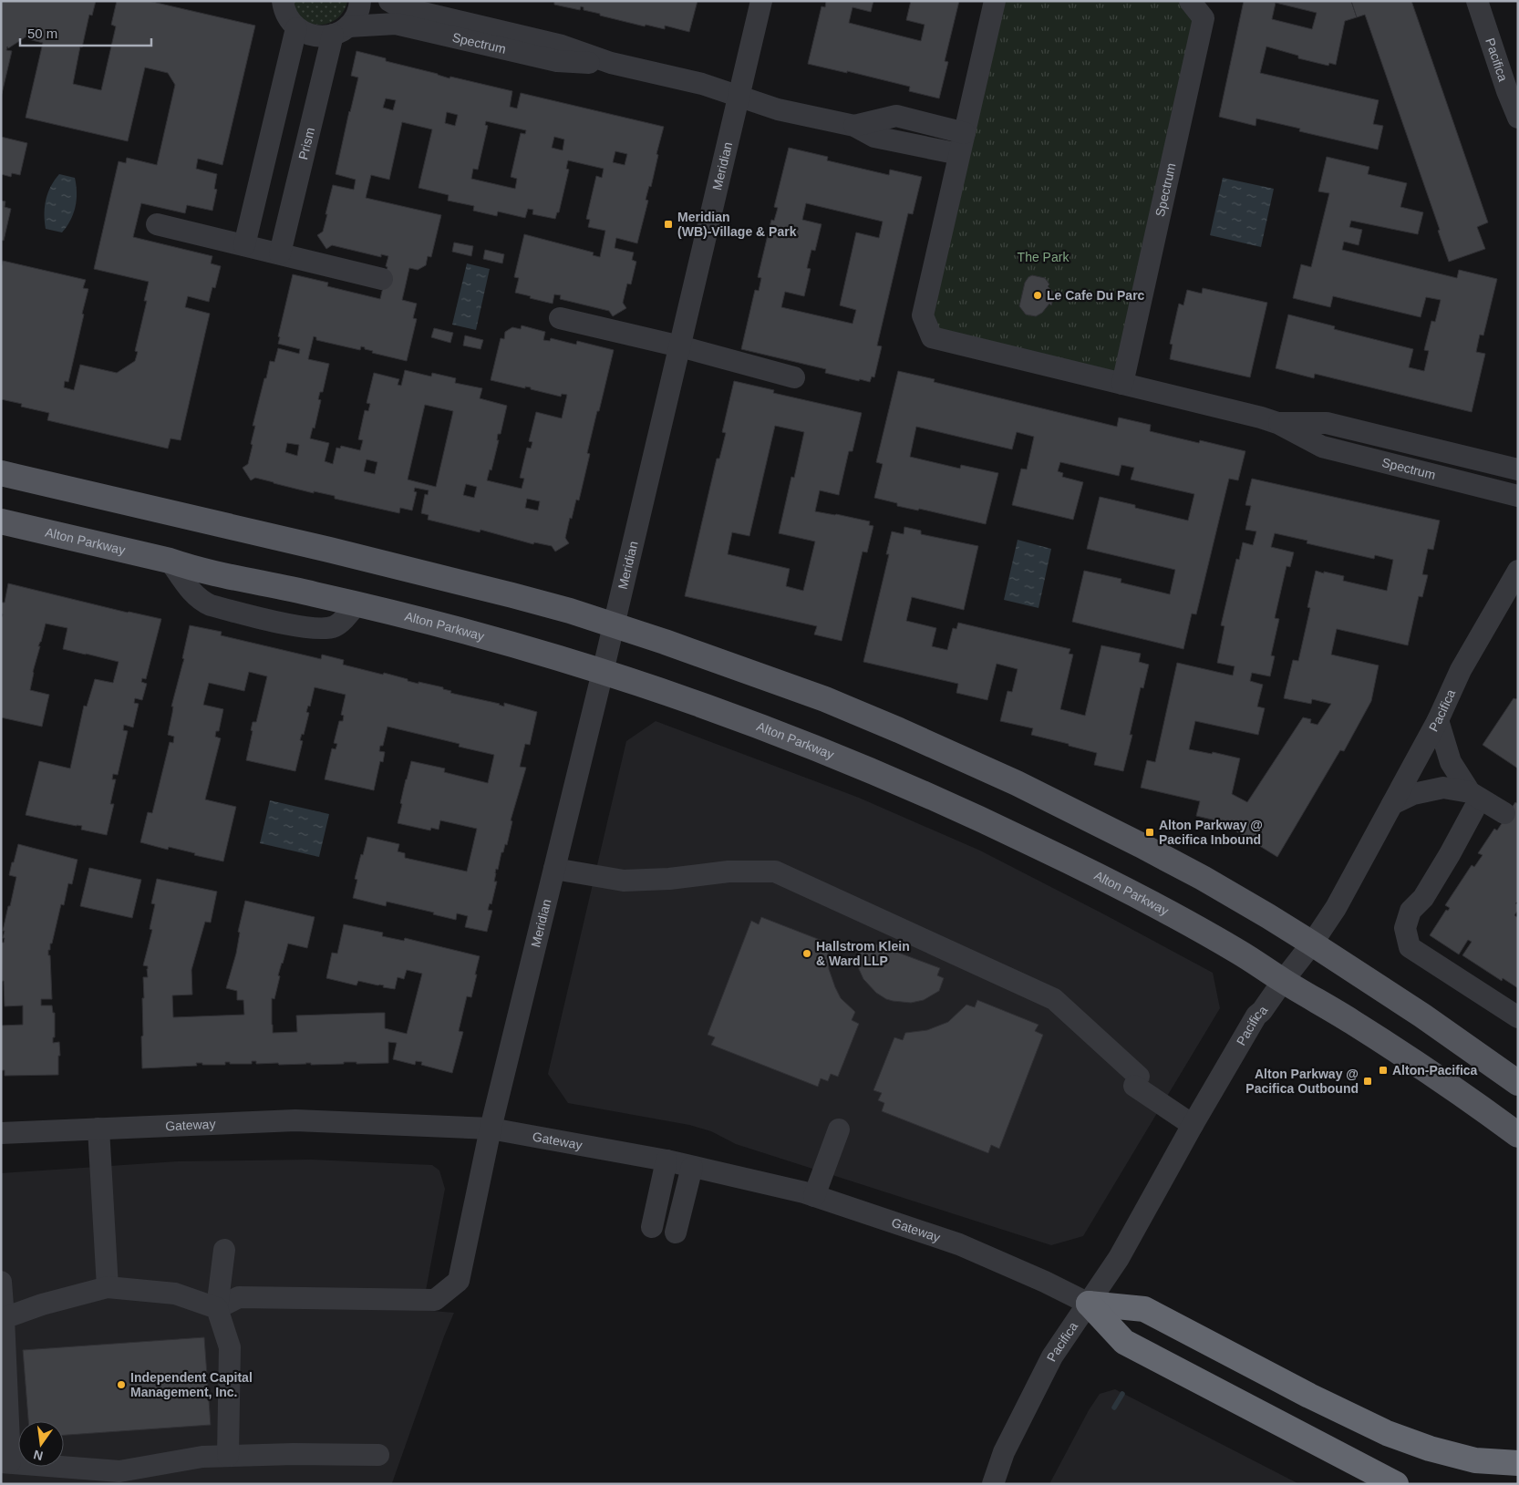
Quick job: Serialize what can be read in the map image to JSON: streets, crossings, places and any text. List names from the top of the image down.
{
  "streets": {
    "main road": ["Alton Parkway"],
    "street": [
      "Spectrum",
      "Pacifica",
      "Prism",
      "Meridian",
      "Gateway"
    ]
  },
  "crossings": [
    ["Spectrum", "Prism"],
    ["Spectrum", "Meridian"],
    ["Pacifica", "Alton Parkway"],
    ["Pacifica", "Gateway"],
    ["Meridian", "Alton Parkway"],
    ["Meridian", "Gateway"]
  ],
  "parks": ["The Park"],
  "places": {
    "transit": [
      "Meridian (WB)-Village & Park",
      "Alton Parkway @ Pacifica Inbound",
      "Alton-Pacifica",
      "Alton Parkway @ Pacifica Outbound"
    ],
    "other": ["Le Cafe Du Parc", "Hallstrom Klein & Ward LLP", "Independent Capital Management, Inc."]
  },
  "scale_bar": "50 m",
  "north": "bottom"
}
